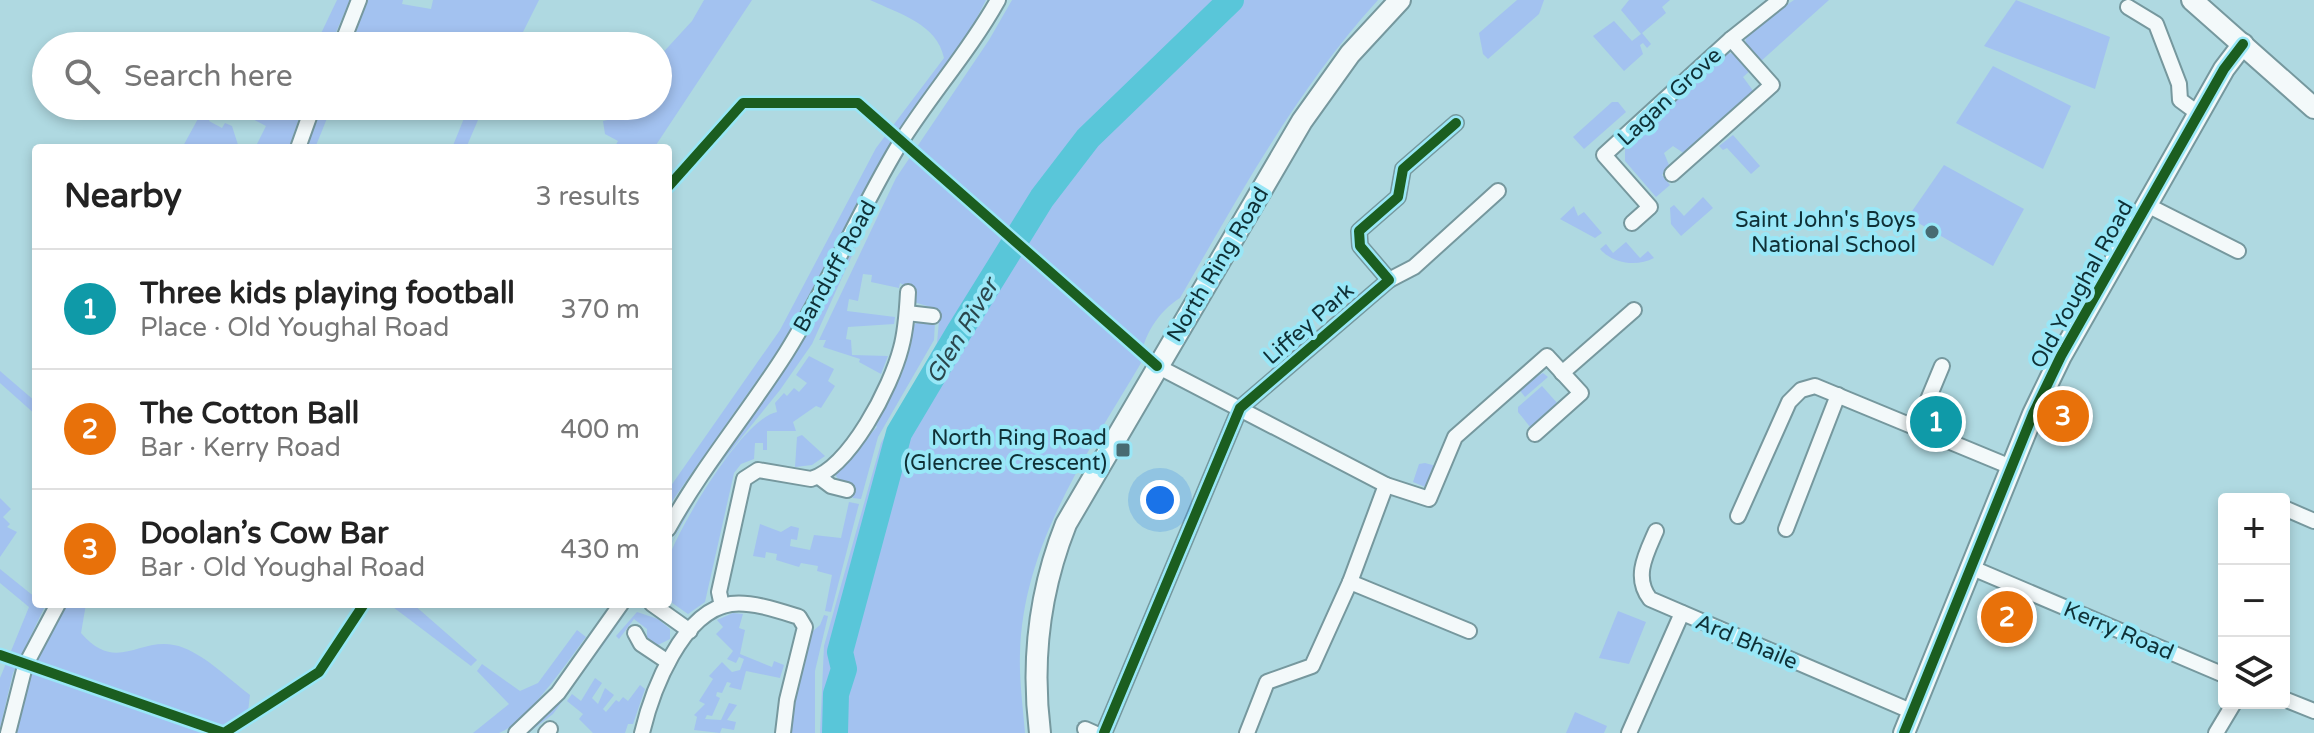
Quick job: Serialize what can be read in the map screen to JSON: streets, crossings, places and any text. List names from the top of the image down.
{
  "streets": {
    "main road": ["North Ring Road", "Old Youghal Road"],
    "street": [
      "Lagan Grove",
      "Banduff Road",
      "Liffey Park",
      "Kerry Road",
      "Ard Bhaile"
    ]
  },
  "crossings": [
    ["Old Youghal Road", "Kerry Road"],
    ["Old Youghal Road", "Ard Bhaile"]
  ],
  "water": ["Glen River"],
  "places": {
    "other": ["Saint John's Boys National School"],
    "transit": ["North Ring Road (Glencree Crescent)"]
  },
  "page": {
    "search": "Search here",
    "heading": ["Nearby", "3 results"],
    "list": [
      {
        "mark": "1",
        "name": "Three kids playing football",
        "note": "Place · Old Youghal Road",
        "value": "370 m"
      },
      {
        "mark": "2",
        "name": "The Cotton Ball",
        "note": "Bar · Kerry Road",
        "value": "400 m"
      },
      {
        "mark": "3",
        "name": "Doolan’s Cow Bar",
        "note": "Bar · Old Youghal Road",
        "value": "430 m"
      }
    ],
    "pins": ["3", "1", "2"],
    "map_buttons": ["+", "−"]
  }
}
